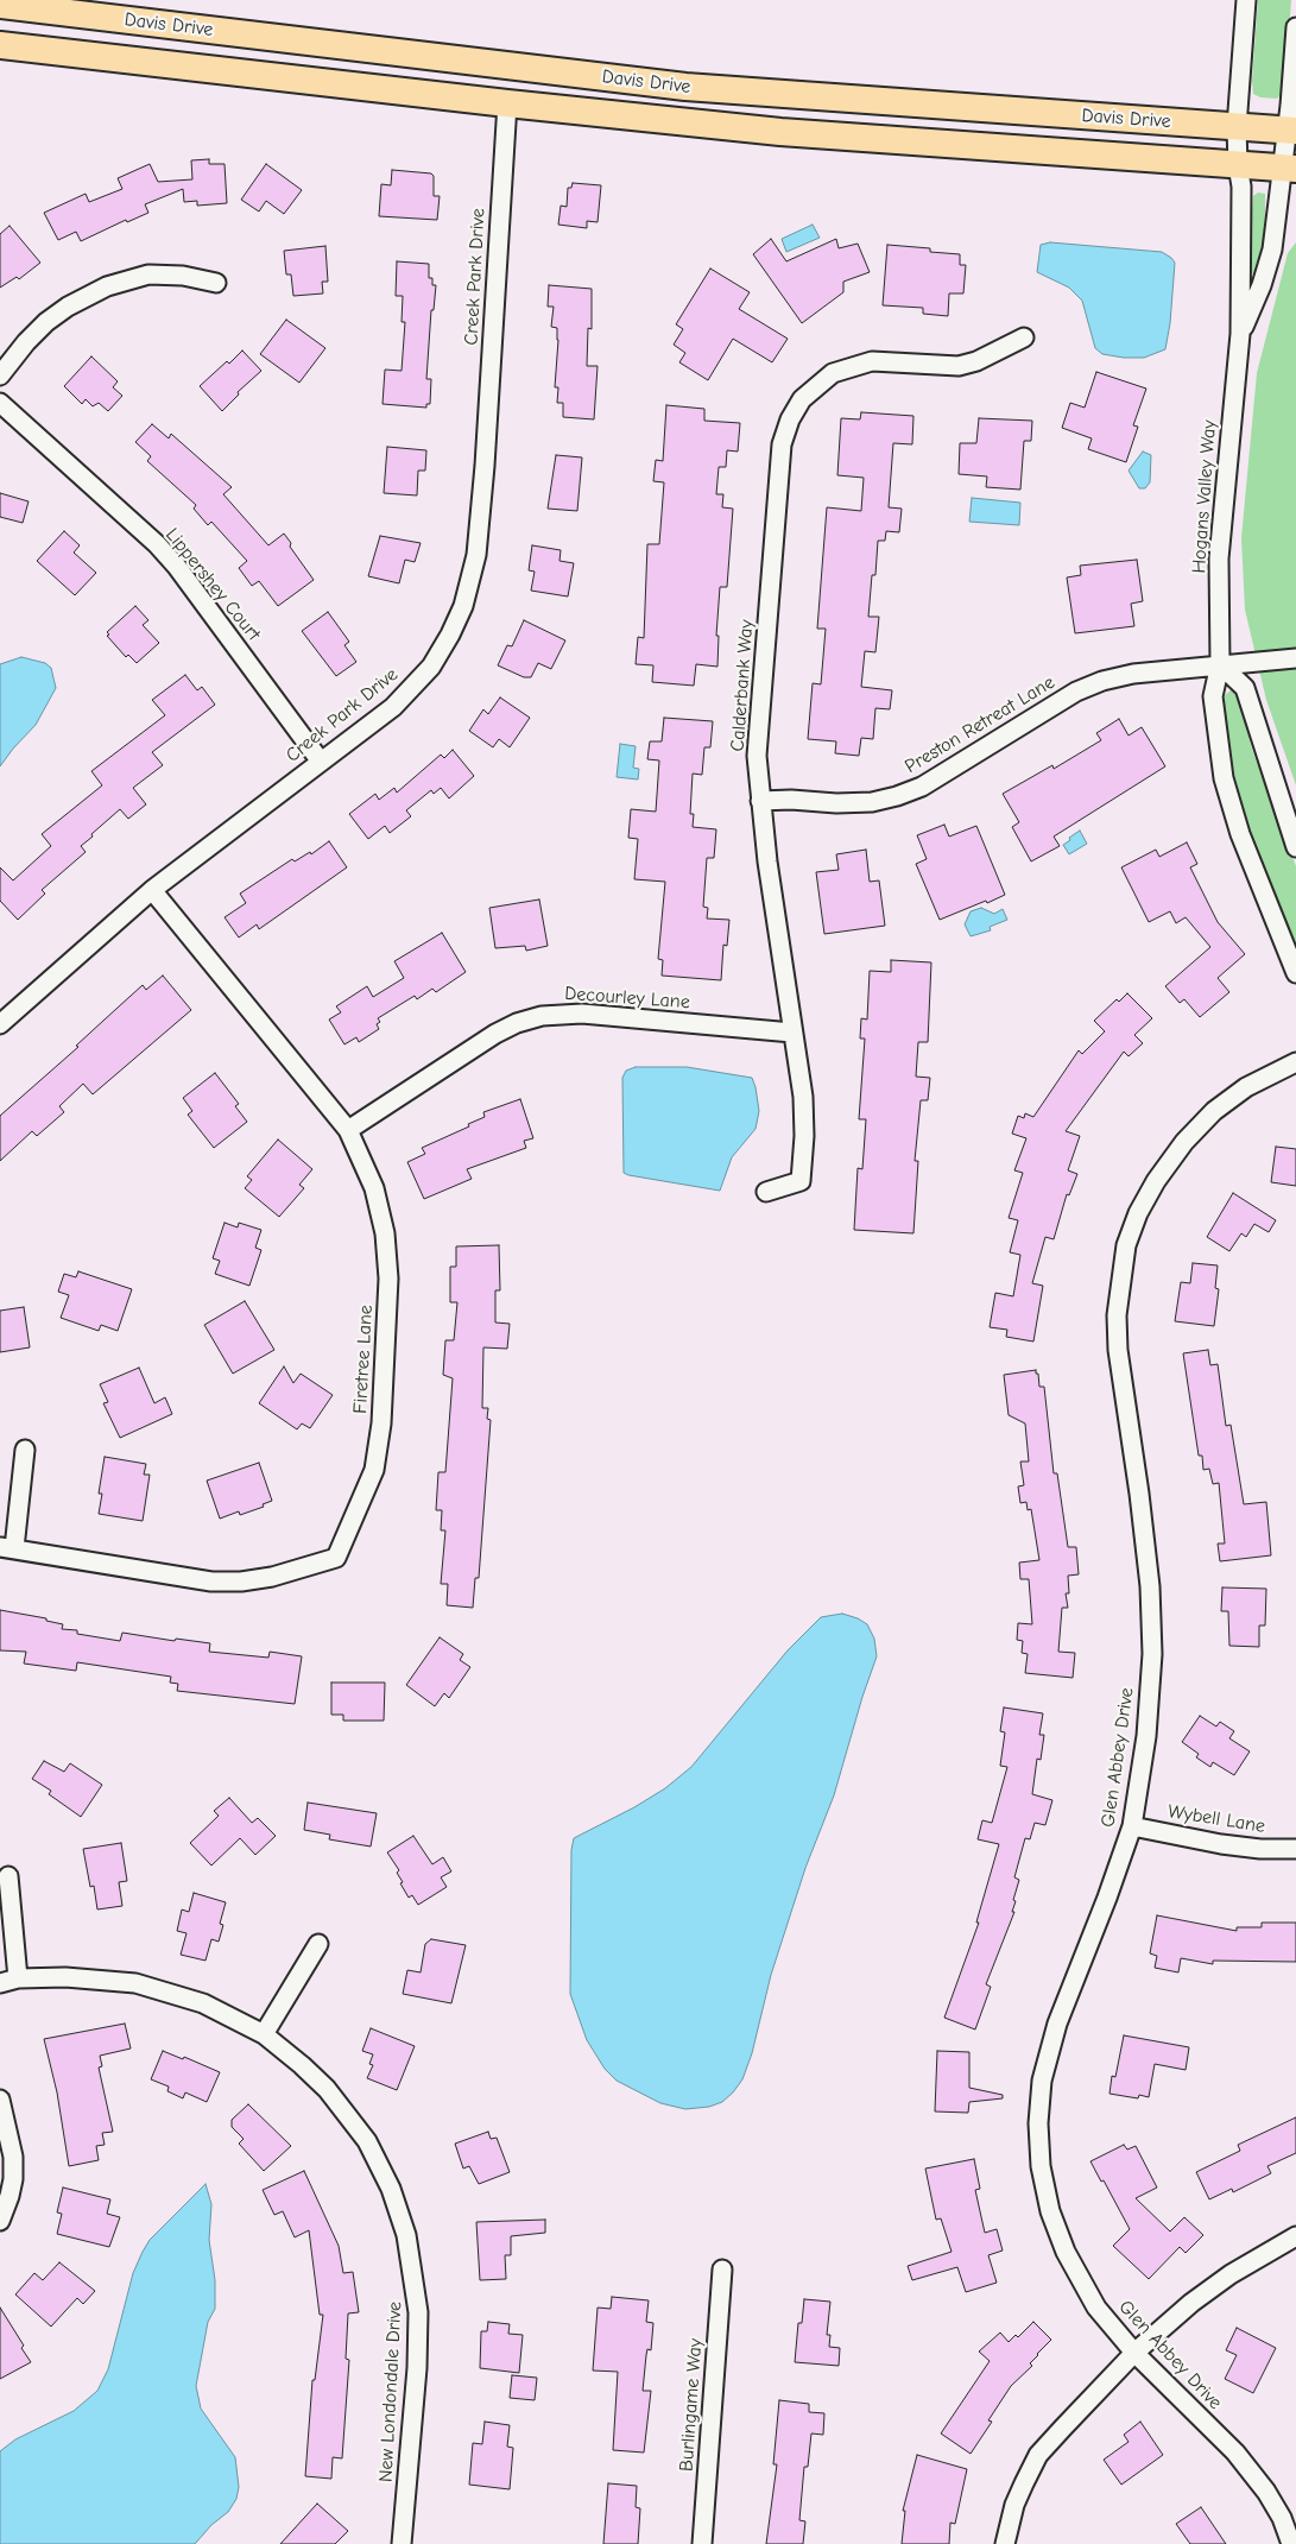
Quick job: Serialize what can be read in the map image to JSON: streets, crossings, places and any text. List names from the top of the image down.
{
  "streets": {
    "main road": ["Davis Drive"],
    "street": [
      "Creek Park Drive",
      "Hogans Valley Way",
      "Lippershey Court",
      "Calderbank Way",
      "Preston Retreat Lane",
      "Decourley Lane",
      "Firetree Lane",
      "Glen Abbey Drive",
      "Wybell Lane",
      "New Londondale Drive",
      "Burlingame Way"
    ]
  },
  "crossings": [
    ["Davis Drive", "Creek Park Drive"],
    ["Davis Drive", "Hogans Valley Way"],
    ["Creek Park Drive", "Lippershey Court"],
    ["Creek Park Drive", "Firetree Lane"],
    ["Hogans Valley Way", "Preston Retreat Lane"],
    ["Calderbank Way", "Preston Retreat Lane"],
    ["Calderbank Way", "Decourley Lane"],
    ["Decourley Lane", "Firetree Lane"],
    ["Glen Abbey Drive", "Wybell Lane"]
  ]
}
